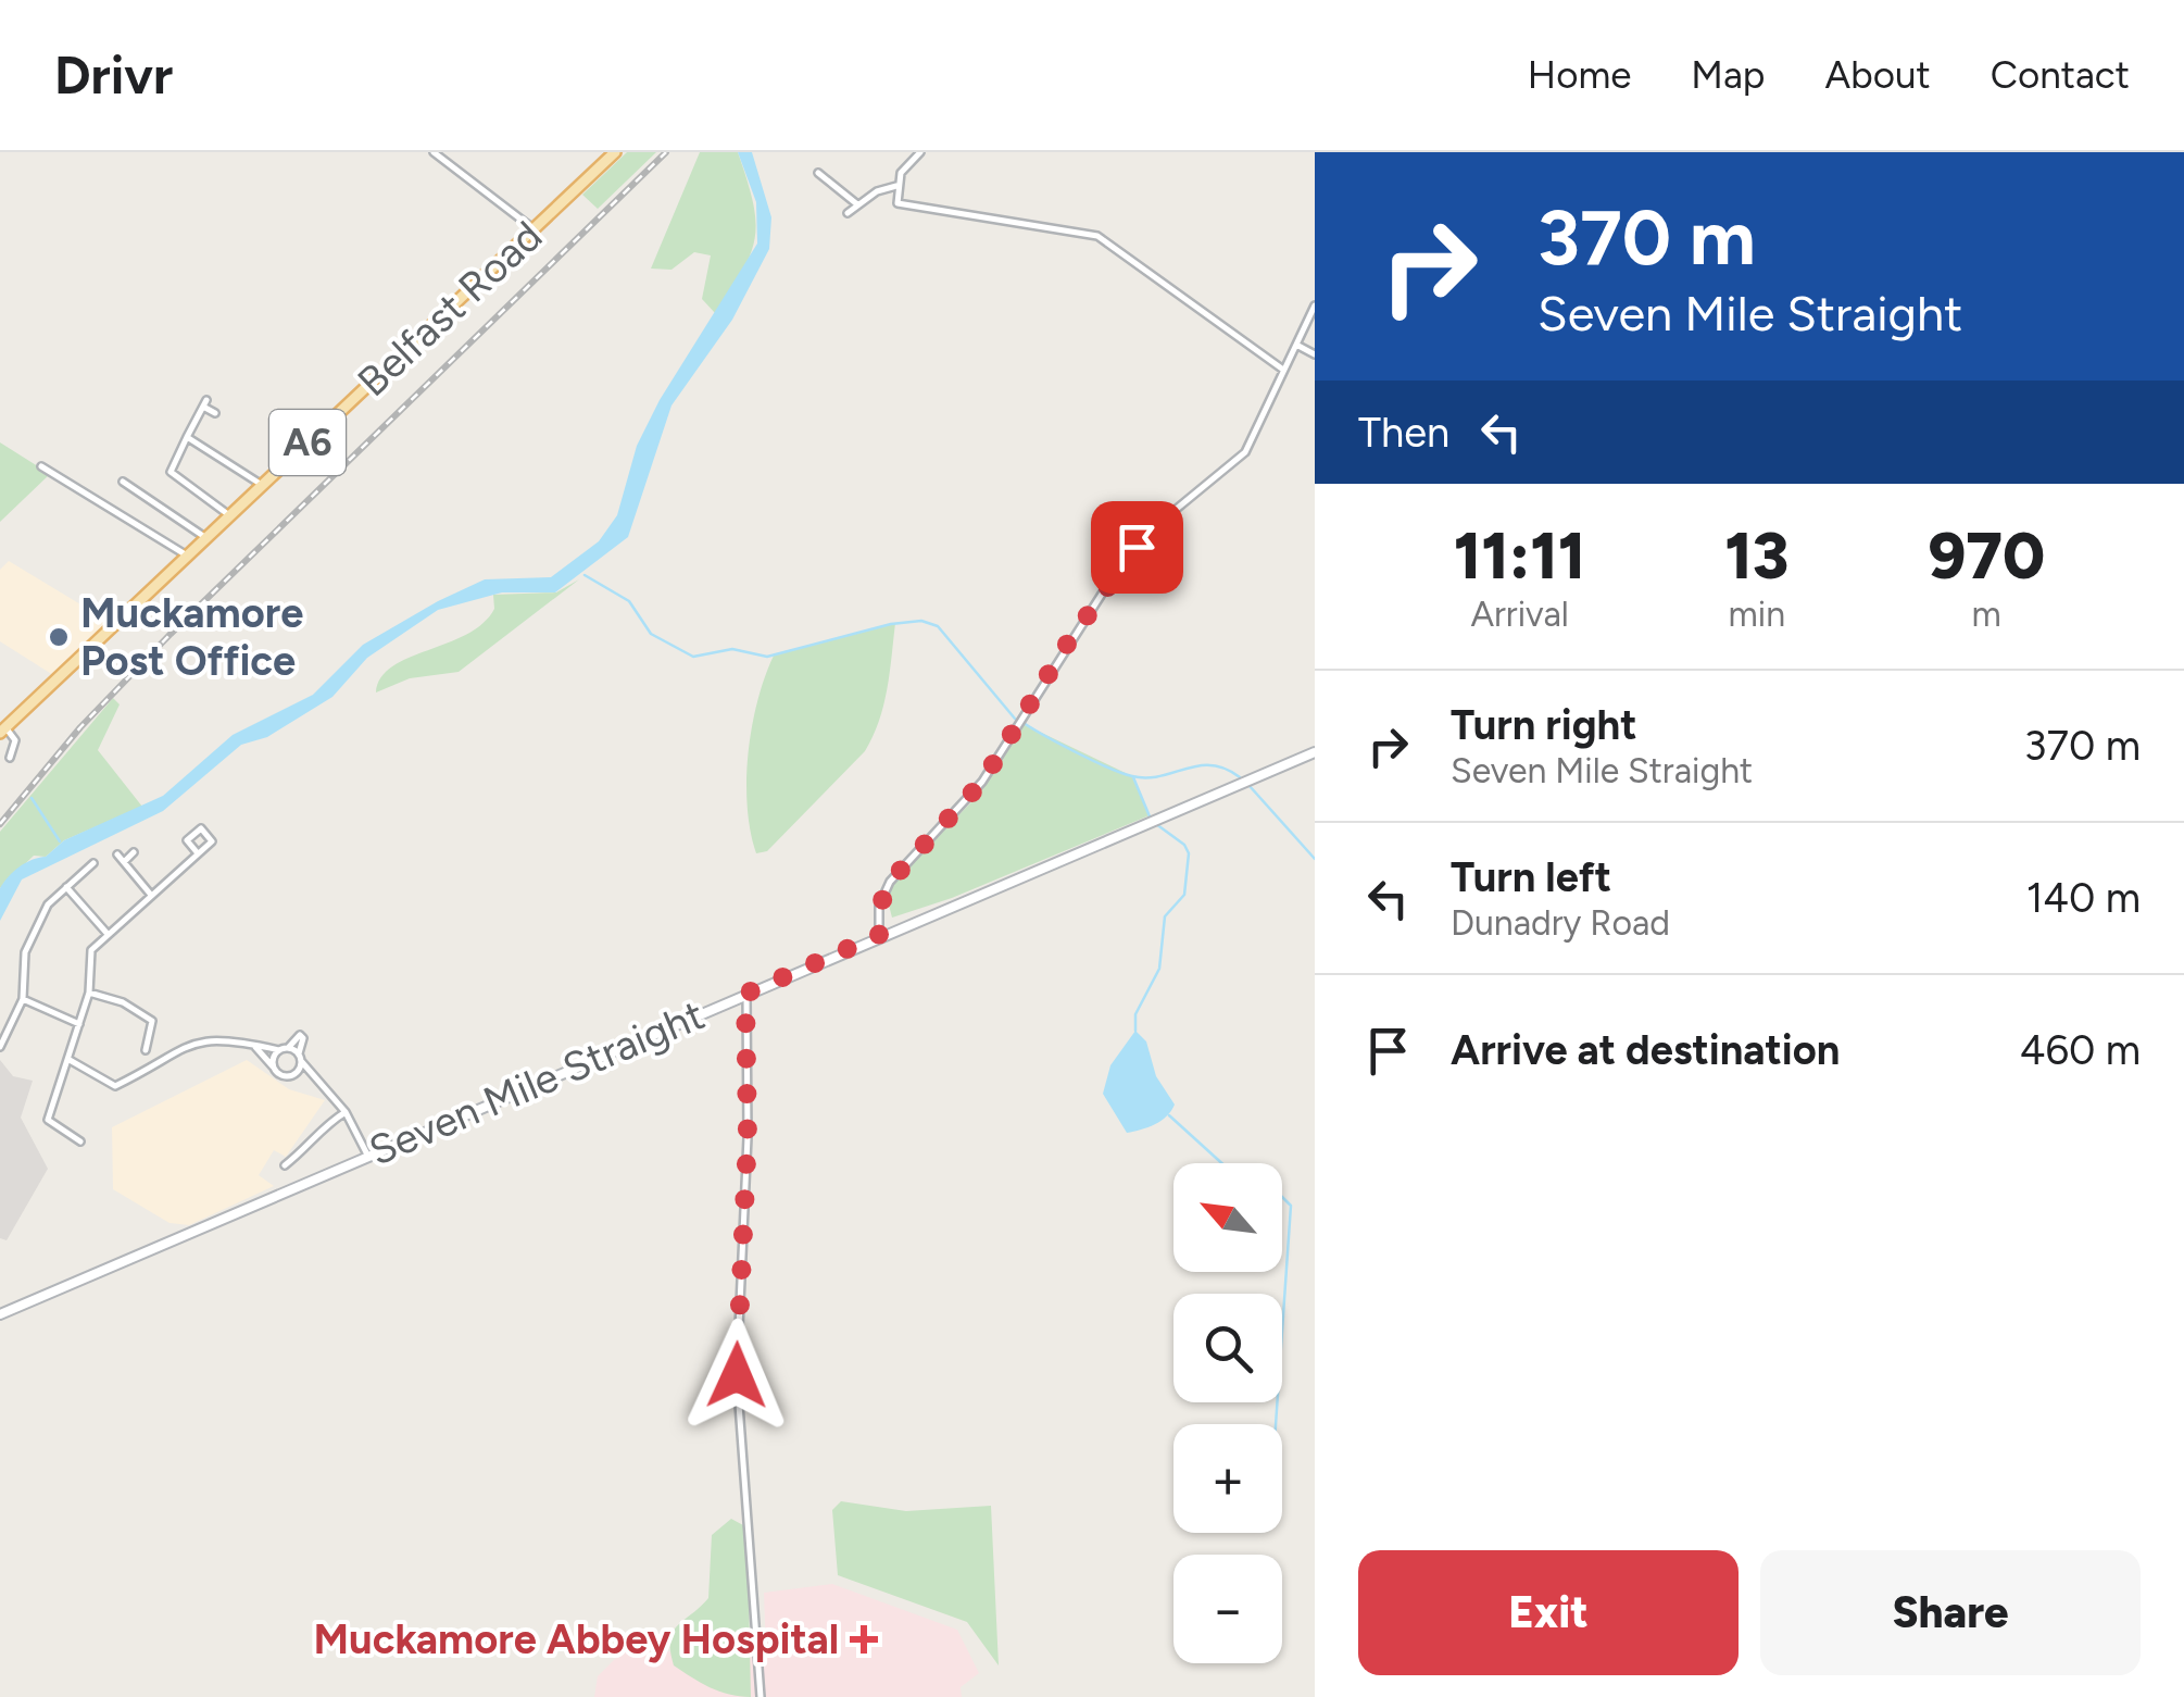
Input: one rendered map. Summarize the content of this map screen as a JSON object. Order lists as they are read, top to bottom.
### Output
{
  "streets": {
    "main road": ["Belfast Road", "A6", "Seven Mile Straight"]
  },
  "places": {
    "other": ["Muckamore Post Office"],
    "health": ["Muckamore Abbey Hospital"]
  },
  "north": "top left",
  "page": {
    "header": "Drivr",
    "nav": [
      "Home",
      "Map",
      "About",
      "Contact"
    ],
    "turn": ["370 m", "Seven Mile Straight"],
    "then": "Then",
    "eta": [
      "11:11",
      "Arrival",
      "13",
      "min",
      "970",
      "m"
    ],
    "list": [
      {
        "name": "Turn right",
        "note": "Seven Mile Straight",
        "value": "370 m"
      },
      {
        "name": "Turn left",
        "note": "Dunadry Road",
        "value": "140 m"
      },
      {
        "name": "Arrive at destination",
        "value": "460 m"
      }
    ],
    "map_buttons": ["+", "−"],
    "buttons": ["Exit", "Share"]
  }
}
